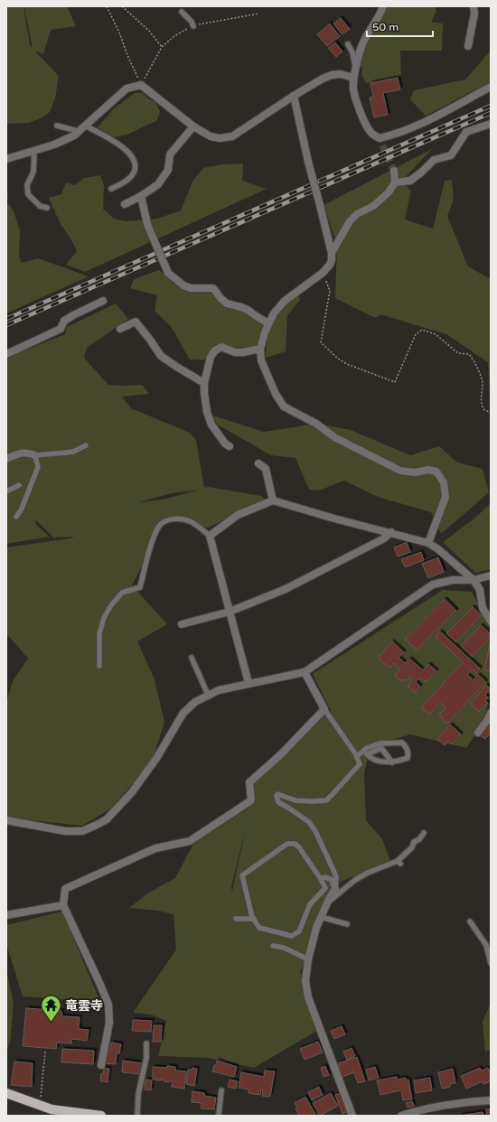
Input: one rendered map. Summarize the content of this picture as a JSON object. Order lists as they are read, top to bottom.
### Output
{
  "places": {
    "temple": ["竜雲寺"]
  },
  "scale_bar": "50 m"
}
